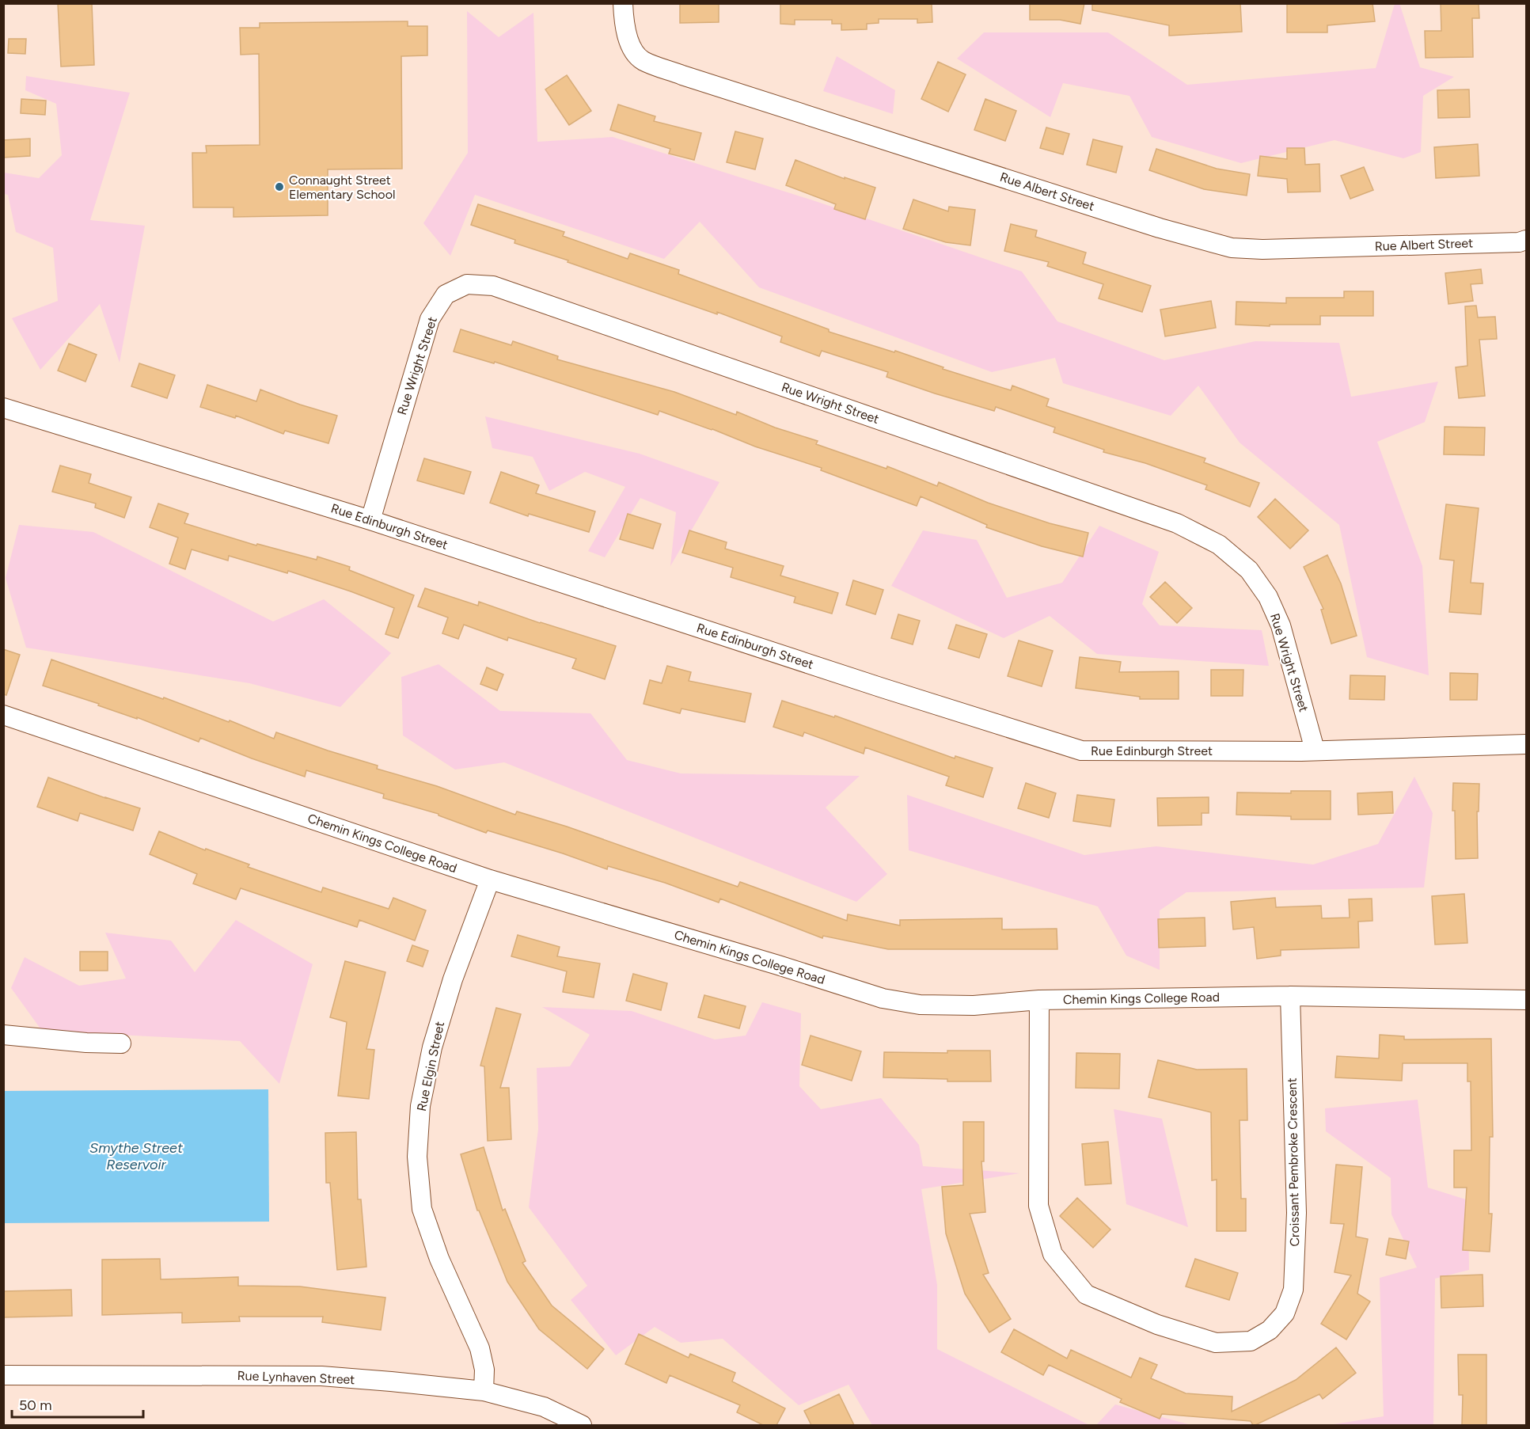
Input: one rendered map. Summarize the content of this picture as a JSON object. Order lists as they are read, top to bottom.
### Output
{
  "streets": {
    "street": [
      "Rue Albert Street",
      "Rue Wright Street",
      "Rue Edinburgh Street",
      "Chemin Kings College Road",
      "Rue Elgin Street",
      "Croissant Pembroke Crescent",
      "Rue Lynhaven Street"
    ]
  },
  "crossings": [
    ["Rue Wright Street", "Rue Edinburgh Street"],
    ["Chemin Kings College Road", "Rue Elgin Street"],
    ["Chemin Kings College Road", "Croissant Pembroke Crescent"],
    ["Rue Elgin Street", "Rue Lynhaven Street"]
  ],
  "water": ["Smythe Street Reservoir"],
  "places": ["Connaught Street Elementary School"],
  "scale_bar": "50 m"
}
